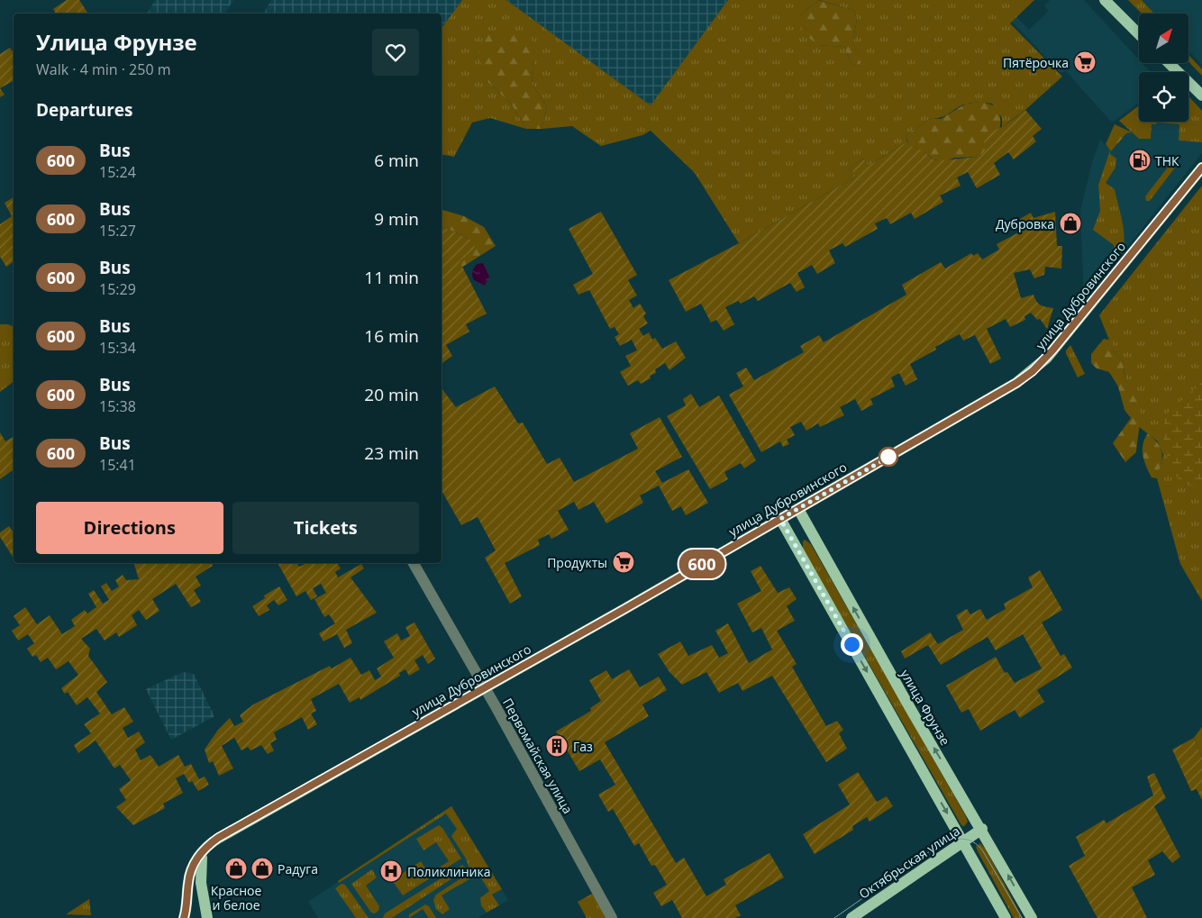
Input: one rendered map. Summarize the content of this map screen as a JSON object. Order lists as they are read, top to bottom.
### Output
{
  "streets": {
    "main road": ["улица Дубровинского", "улица Фрунзе", "Октябрьская улица"],
    "street": ["Первомайская улица"]
  },
  "crossings": [
    ["улица Дубровинского", "улица Фрунзе"],
    ["улица Дубровинского", "Первомайская улица"],
    ["улица Фрунзе", "Октябрьская улица"]
  ],
  "places": {
    "supermarket": ["Пятёрочка", "Продукты"],
    "fuel station": ["ТНК"],
    "shop": ["Дубровка", "Красное и белое", "Радуга"],
    "building": ["Газ"],
    "hospital": ["Поликлиника"]
  },
  "lines": ["bus line 600"],
  "north": "top right",
  "page": {
    "on_map": "600",
    "heading": [
      ["Улица Фрунзе", "Walk · 4 min · 250 m"],
      "Departures"
    ],
    "list": [
      {
        "mark": "600",
        "name": "Bus",
        "note": "15:24",
        "value": "6 min"
      },
      {
        "mark": "600",
        "name": "Bus",
        "note": "15:27",
        "value": "9 min"
      },
      {
        "mark": "600",
        "name": "Bus",
        "note": "15:29",
        "value": "11 min"
      },
      {
        "mark": "600",
        "name": "Bus",
        "note": "15:34",
        "value": "16 min"
      },
      {
        "mark": "600",
        "name": "Bus",
        "note": "15:38",
        "value": "20 min"
      },
      {
        "mark": "600",
        "name": "Bus",
        "note": "15:41",
        "value": "23 min"
      }
    ],
    "buttons": ["Directions", "Tickets"]
  }
}
